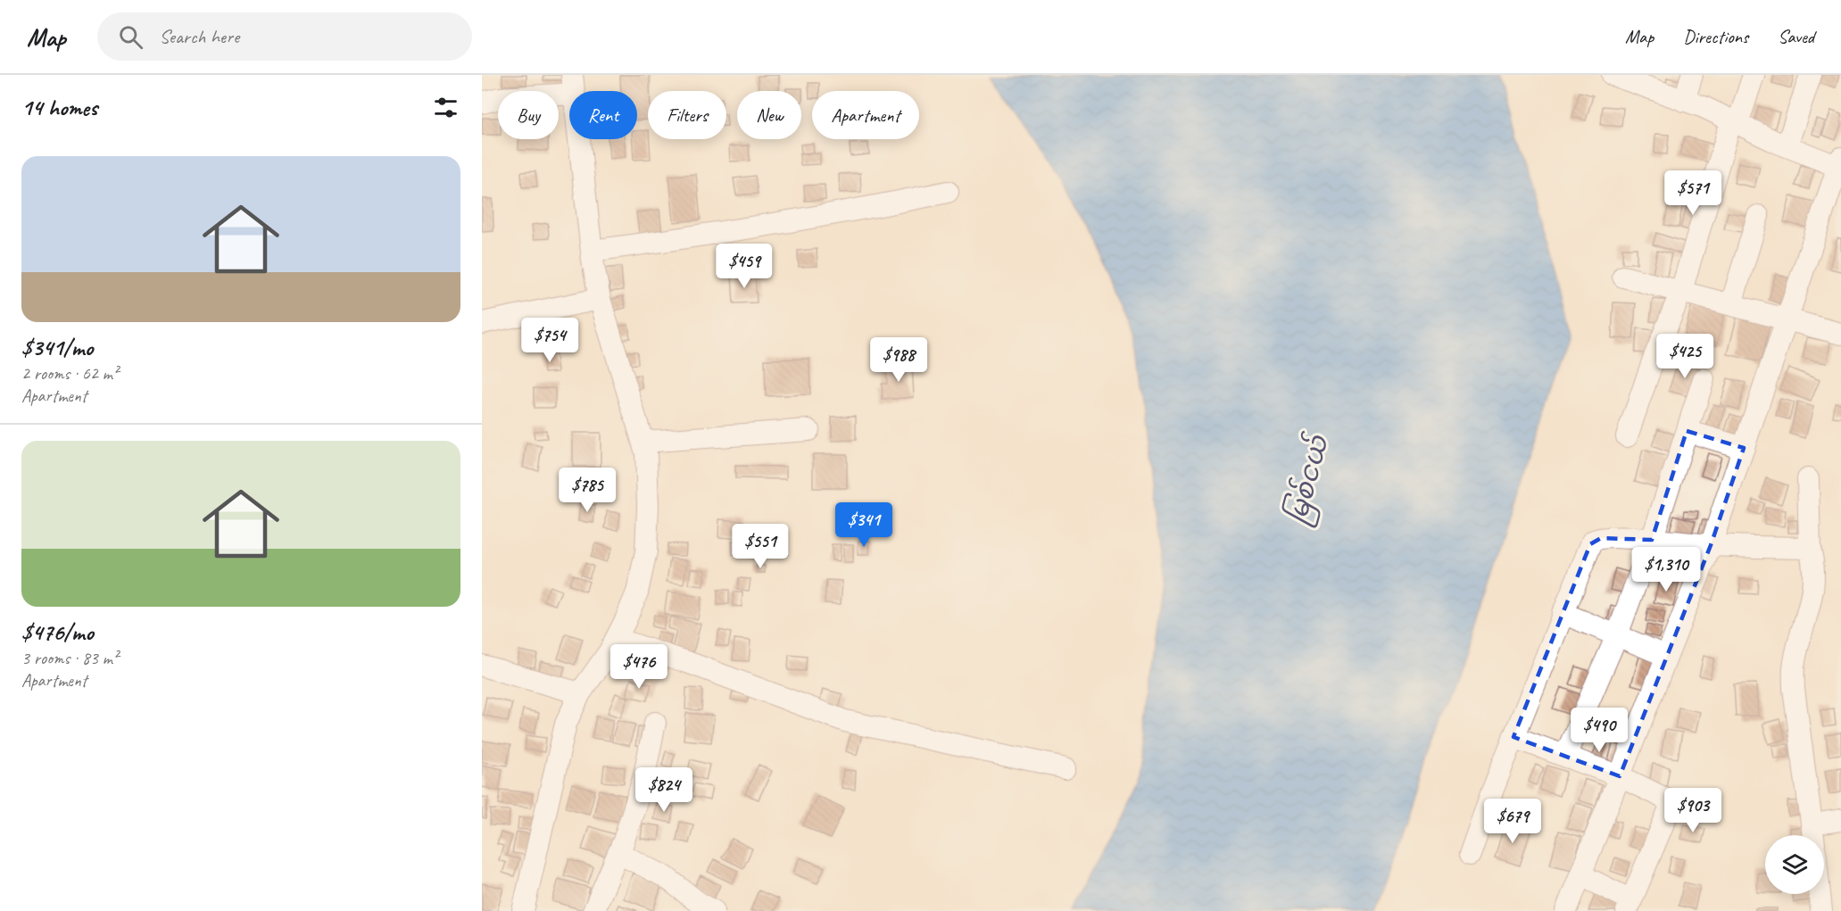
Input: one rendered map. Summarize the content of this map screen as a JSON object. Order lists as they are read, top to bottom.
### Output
{
  "water": ["မြစ်ငယ်"],
  "page": {
    "header": "Map",
    "search": "Search here",
    "nav": ["Map", "Directions", "Saved"],
    "heading": "14 homes",
    "chip": [
      "Buy",
      "Rent",
      "Filters",
      "New",
      "Apartment"
    ],
    "list": [
      {
        "name": "$341/mo",
        "note": "2 rooms · 62 m² · Apartment"
      },
      {
        "name": "$476/mo",
        "note": "3 rooms · 83 m² · Apartment"
      }
    ],
    "price": [
      "$571",
      "$459",
      "$754",
      "$425",
      "$988",
      "$785",
      "$341",
      "$551",
      "$1,310",
      "$476",
      "$490",
      "$824",
      "$903",
      "$679"
    ]
  }
}
